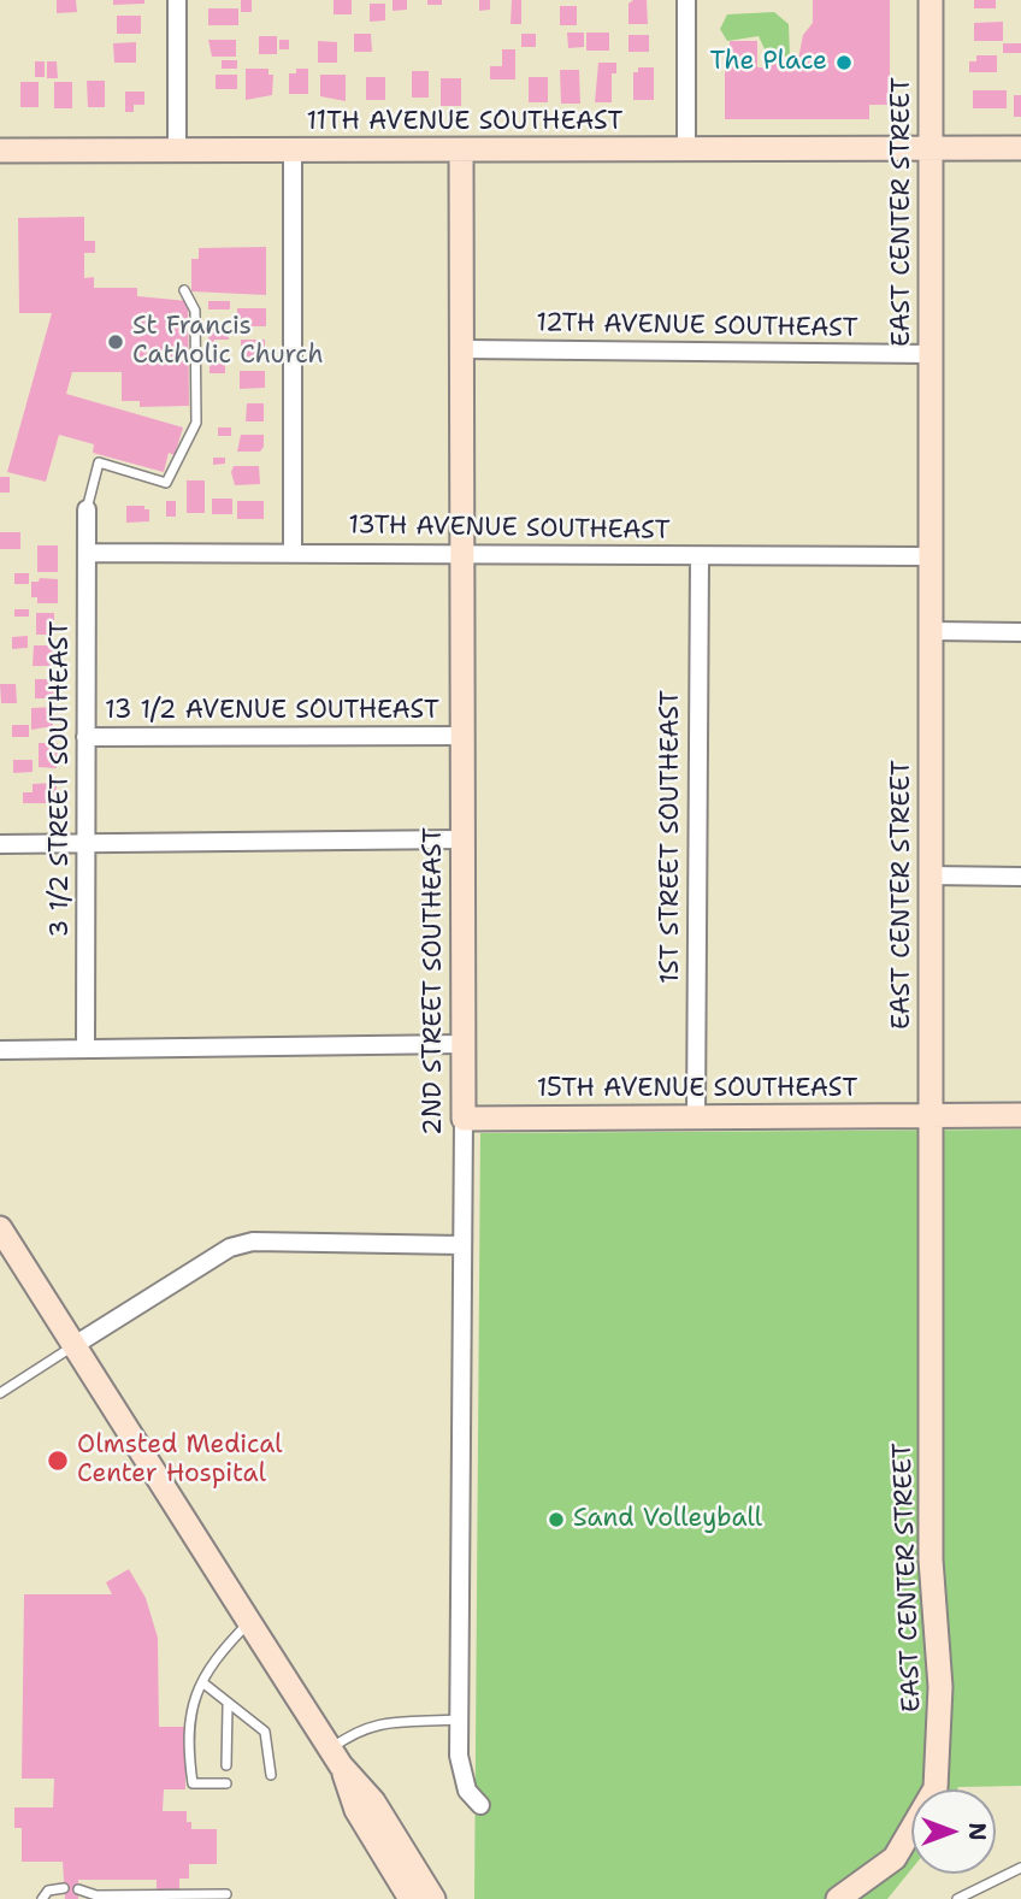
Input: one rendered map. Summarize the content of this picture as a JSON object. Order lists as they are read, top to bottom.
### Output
{
  "streets": {
    "street": [
      "11TH AVENUE SOUTHEAST",
      "EAST CENTER STREET",
      "12TH AVENUE SOUTHEAST",
      "13TH AVENUE SOUTHEAST",
      "13 1/2 AVENUE SOUTHEAST",
      "3 1/2 STREET SOUTHEAST",
      "1ST STREET SOUTHEAST",
      "2ND STREET SOUTHEAST",
      "15TH AVENUE SOUTHEAST"
    ]
  },
  "crossings": [
    ["11TH AVENUE SOUTHEAST", "EAST CENTER STREET"],
    ["11TH AVENUE SOUTHEAST", "2ND STREET SOUTHEAST"],
    ["EAST CENTER STREET", "12TH AVENUE SOUTHEAST"],
    ["EAST CENTER STREET", "13TH AVENUE SOUTHEAST"],
    ["EAST CENTER STREET", "15TH AVENUE SOUTHEAST"],
    ["12TH AVENUE SOUTHEAST", "2ND STREET SOUTHEAST"],
    ["13TH AVENUE SOUTHEAST", "3 1/2 STREET SOUTHEAST"],
    ["13TH AVENUE SOUTHEAST", "1ST STREET SOUTHEAST"],
    ["13TH AVENUE SOUTHEAST", "2ND STREET SOUTHEAST"],
    ["13 1/2 AVENUE SOUTHEAST", "3 1/2 STREET SOUTHEAST"],
    ["13 1/2 AVENUE SOUTHEAST", "2ND STREET SOUTHEAST"],
    ["1ST STREET SOUTHEAST", "15TH AVENUE SOUTHEAST"],
    ["2ND STREET SOUTHEAST", "15TH AVENUE SOUTHEAST"]
  ],
  "places": [
    "The Place",
    "St Francis Catholic Church",
    "Olmsted Medical Center Hospital",
    "Sand Volleyball"
  ],
  "north": "right"
}
